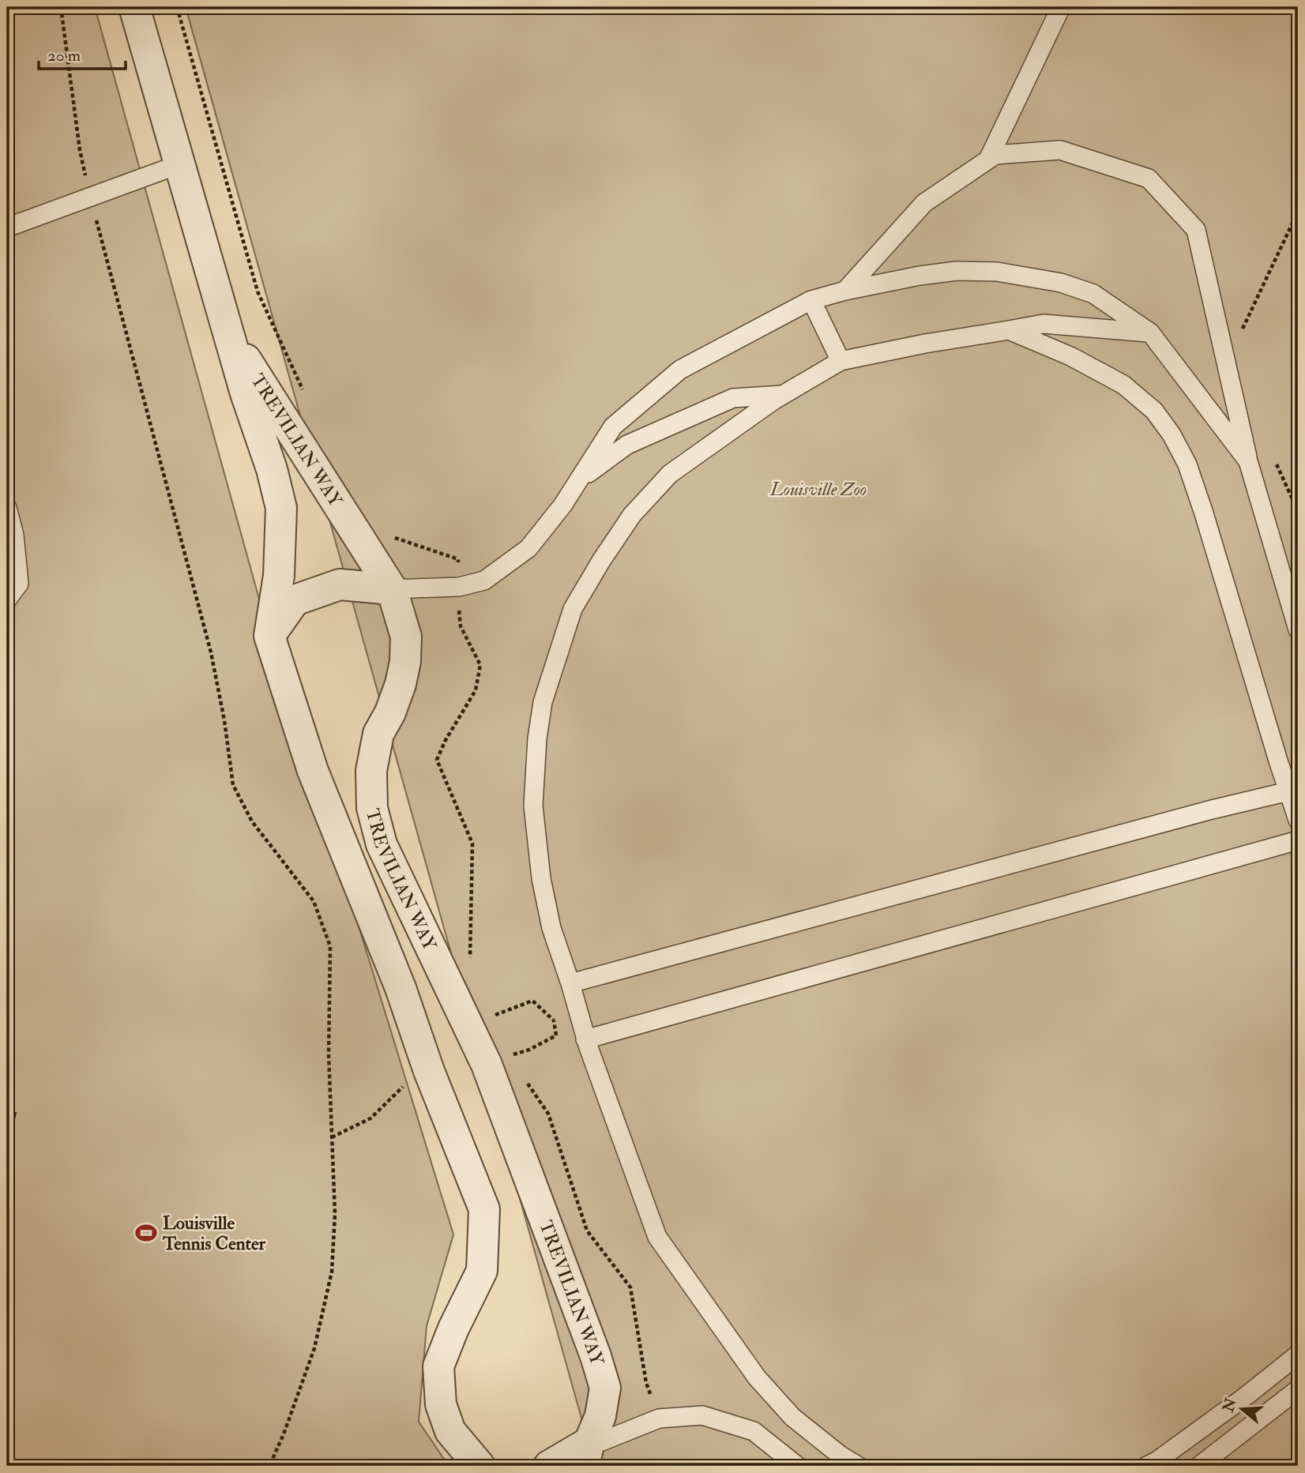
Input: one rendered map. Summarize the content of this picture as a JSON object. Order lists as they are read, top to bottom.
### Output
{
  "streets": {
    "street": ["TREVILIAN WAY"]
  },
  "parks": ["Louisville Zoo"],
  "places": {
    "sports": ["Louisville Tennis Center"]
  },
  "scale_bar": "20 m",
  "north": "left"
}
